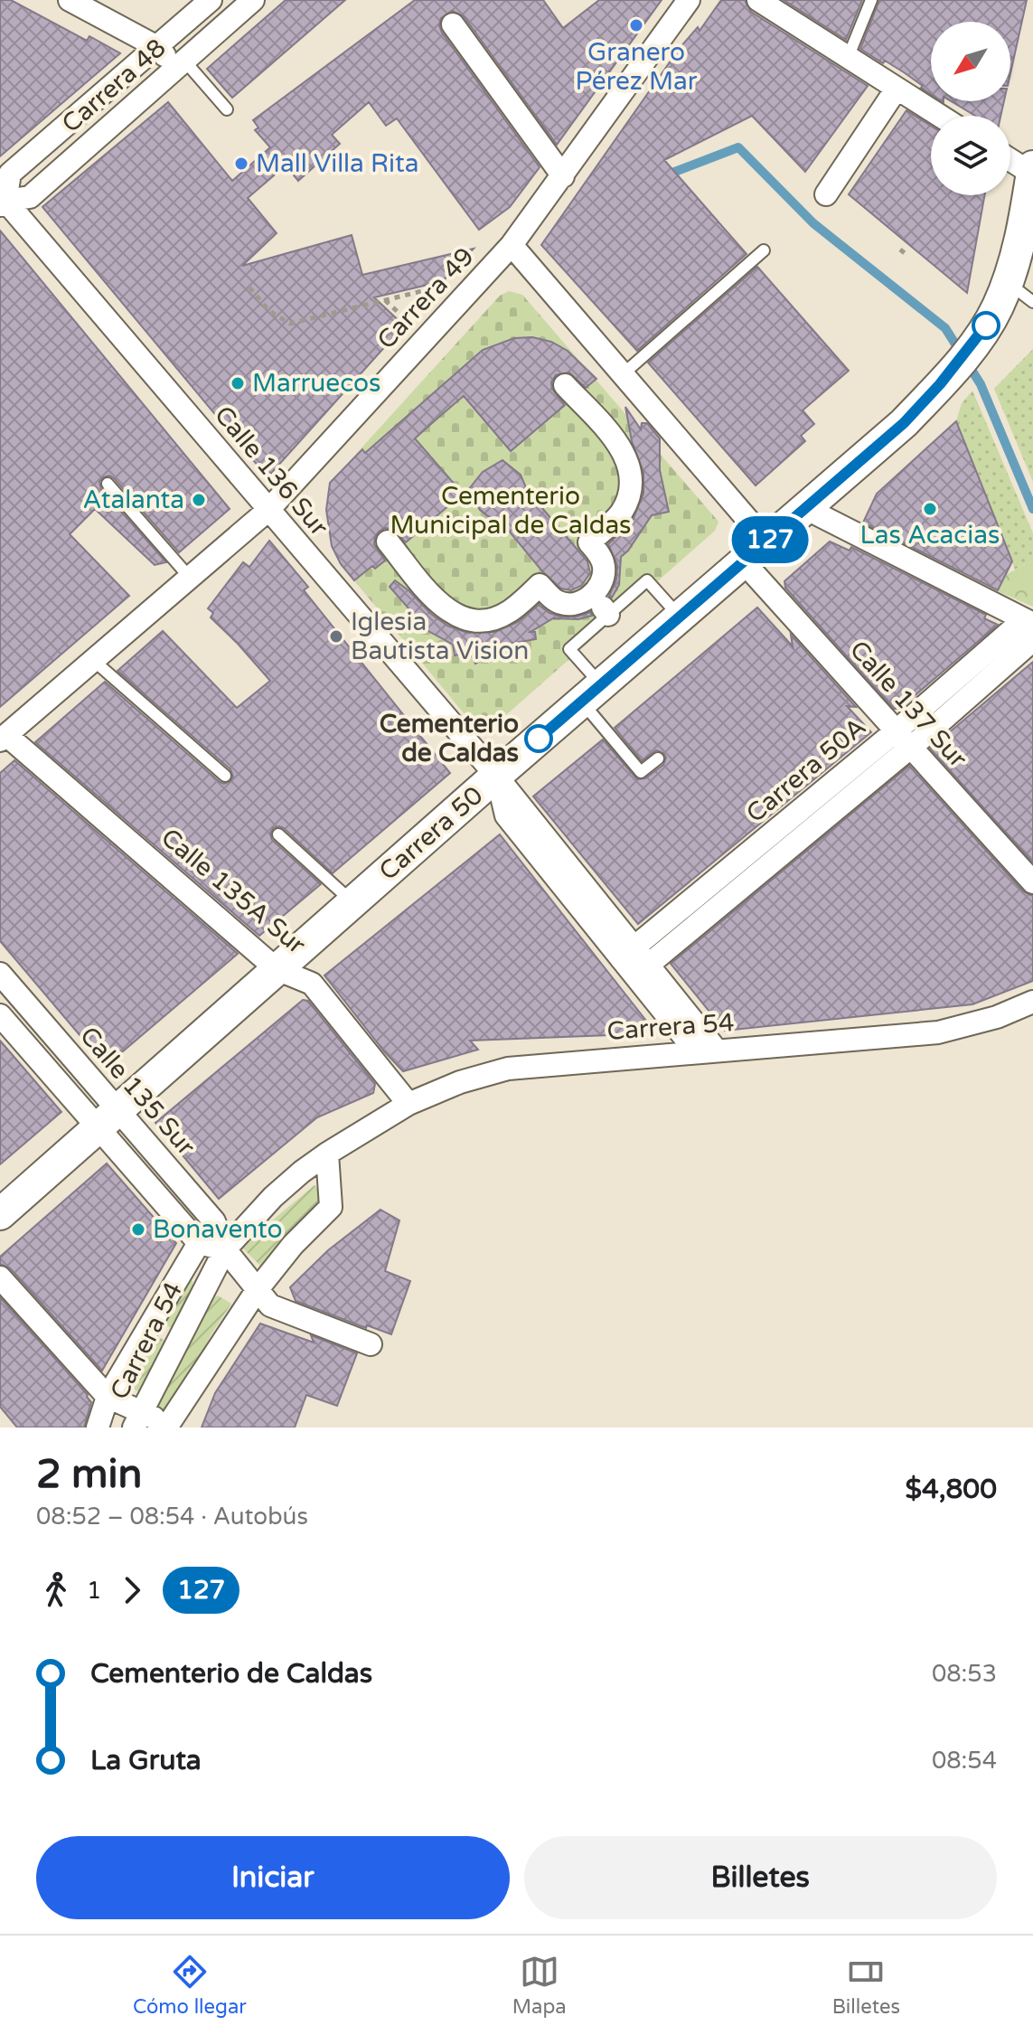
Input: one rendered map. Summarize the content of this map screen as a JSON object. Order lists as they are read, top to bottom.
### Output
{
  "streets": {
    "main road": ["Carrera 50"],
    "street": [
      "Carrera 48",
      "Carrera 49",
      "Calle 136 Sur",
      "Calle 137 Sur",
      "Carrera 50A",
      "Calle 135A Sur",
      "Carrera 54",
      "Calle 135 Sur"
    ]
  },
  "crossings": [
    ["Carrera 48", "Calle 136 Sur"],
    ["Carrera 49", "Calle 136 Sur"],
    ["Carrera 49", "Calle 135A Sur"],
    ["Calle 136 Sur", "Carrera 50A"],
    ["Calle 136 Sur", "Carrera 50"],
    ["Calle 136 Sur", "Carrera 54"],
    ["Calle 137 Sur", "Carrera 50A"],
    ["Calle 137 Sur", "Carrera 50"],
    ["Carrera 50", "Calle 135A Sur"],
    ["Carrera 50", "Calle 135 Sur"],
    ["Calle 135A Sur", "Carrera 54"],
    ["Carrera 54", "Calle 135 Sur"]
  ],
  "parks": ["Cementerio Municipal de Caldas"],
  "places": [
    "Granero Pérez Mar",
    "Mall Villa Rita",
    "Marruecos",
    "Atalanta",
    "Las Acacias",
    "Iglesia Bautista Vision",
    "Cementerio de Caldas",
    "Bonavento"
  ],
  "lines": ["bus line 127"],
  "north": "bottom left",
  "page": {
    "on_map": "127",
    "heading": ["2 min", "08:52 – 08:54 · Autobús", "$4,800"],
    "legs": ["1", "127"],
    "list": [
      {
        "name": "Cementerio de Caldas",
        "value": "08:53"
      },
      {
        "name": "La Gruta",
        "value": "08:54"
      }
    ],
    "buttons": ["Iniciar", "Billetes"],
    "tabs": ["Cómo llegar", "Mapa", "Billetes"]
  }
}
